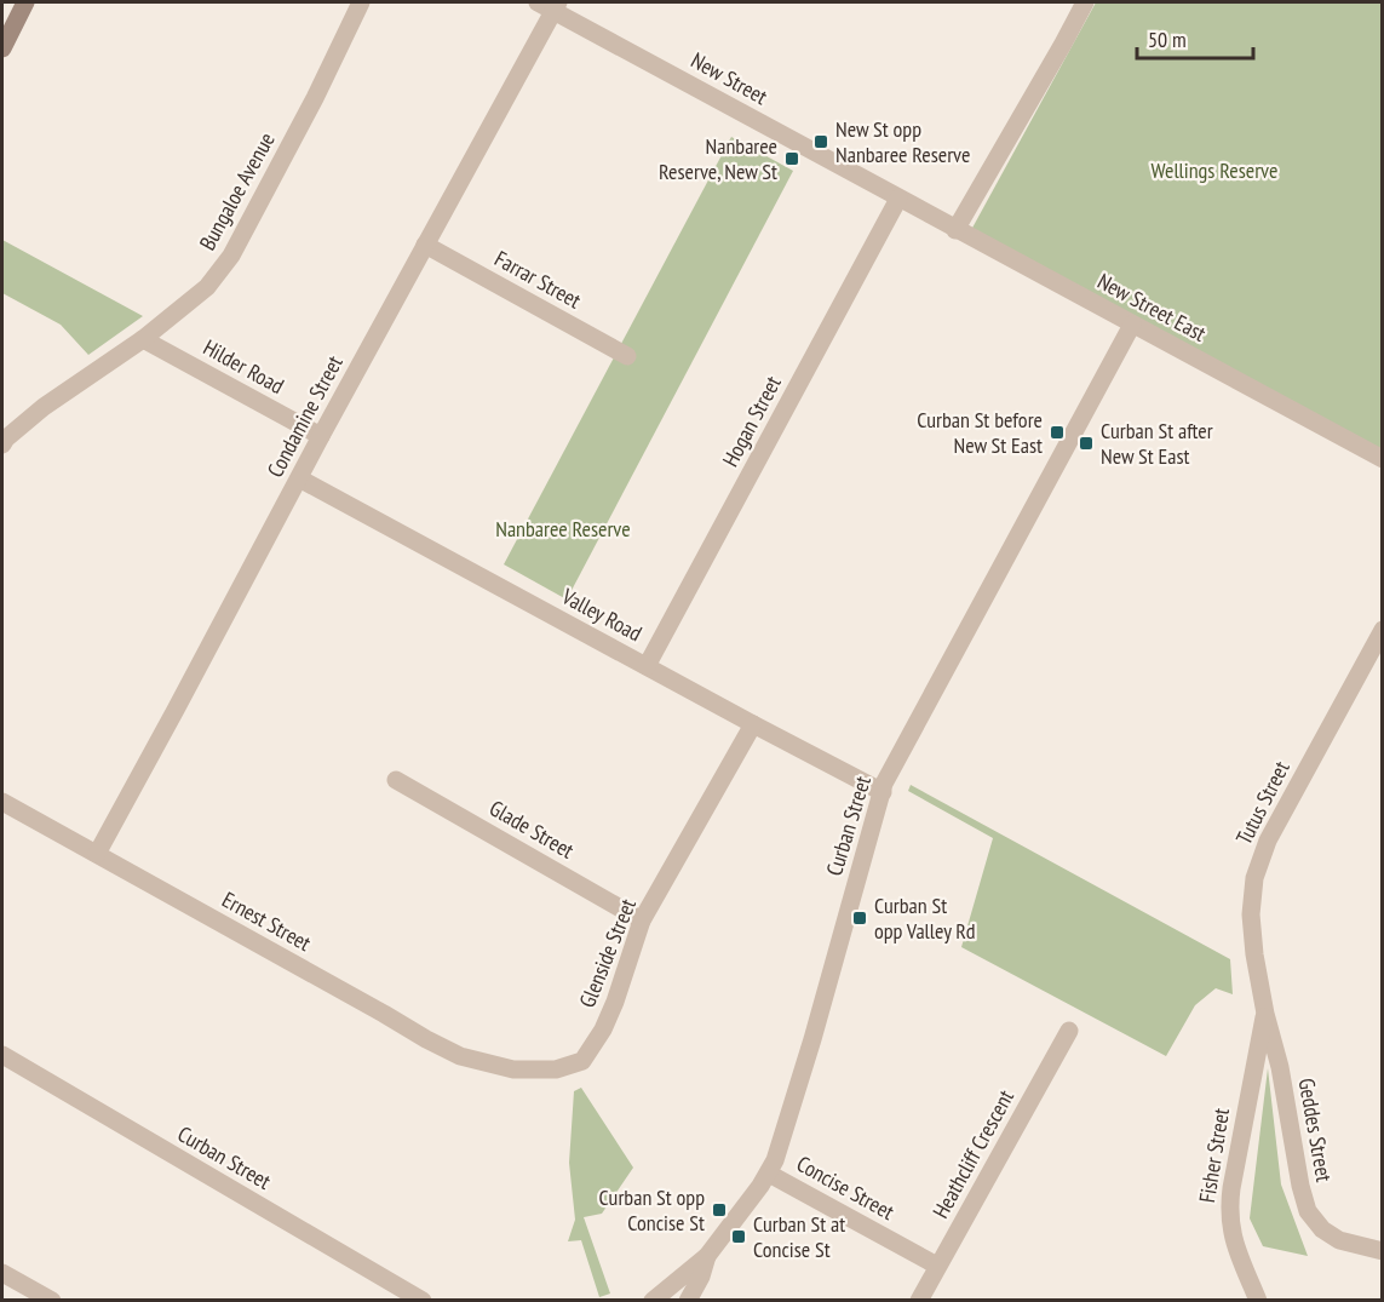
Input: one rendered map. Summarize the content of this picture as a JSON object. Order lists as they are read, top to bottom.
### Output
{
  "streets": {
    "street": [
      "New Street",
      "Bungaloe Avenue",
      "Farrar Street",
      "New Street East",
      "Hilder Road",
      "Condamine Street",
      "Hogan Street",
      "Valley Road",
      "Tutus Street",
      "Curban Street",
      "Glade Street",
      "Ernest Street",
      "Glenside Street",
      "Geddes Street",
      "Heathcliff Crescent",
      "Fisher Street",
      "Concise Street"
    ]
  },
  "crossings": [
    ["New Street", "New Street East"],
    ["New Street", "Condamine Street"],
    ["New Street", "Hogan Street"],
    ["Bungaloe Avenue", "Hilder Road"],
    ["Farrar Street", "Condamine Street"],
    ["New Street East", "Hogan Street"],
    ["New Street East", "Curban Street"],
    ["Hilder Road", "Condamine Street"],
    ["Condamine Street", "Valley Road"],
    ["Condamine Street", "Ernest Street"],
    ["Hogan Street", "Valley Road"],
    ["Valley Road", "Curban Street"],
    ["Valley Road", "Glenside Street"],
    ["Tutus Street", "Geddes Street"],
    ["Tutus Street", "Fisher Street"],
    ["Curban Street", "Concise Street"],
    ["Glade Street", "Glenside Street"],
    ["Ernest Street", "Glenside Street"],
    ["Geddes Street", "Fisher Street"],
    ["Heathcliff Crescent", "Concise Street"]
  ],
  "parks": ["Wellings Reserve", "Nanbaree Reserve"],
  "places": {
    "transit": [
      "New St opp Nanbaree Reserve",
      "Nanbaree Reserve, New St",
      "Curban St before New St East",
      "Curban St after New St East",
      "Curban St opp Valley Rd",
      "Curban St opp Concise St",
      "Curban St at Concise St"
    ]
  },
  "scale_bar": "50 m"
}
